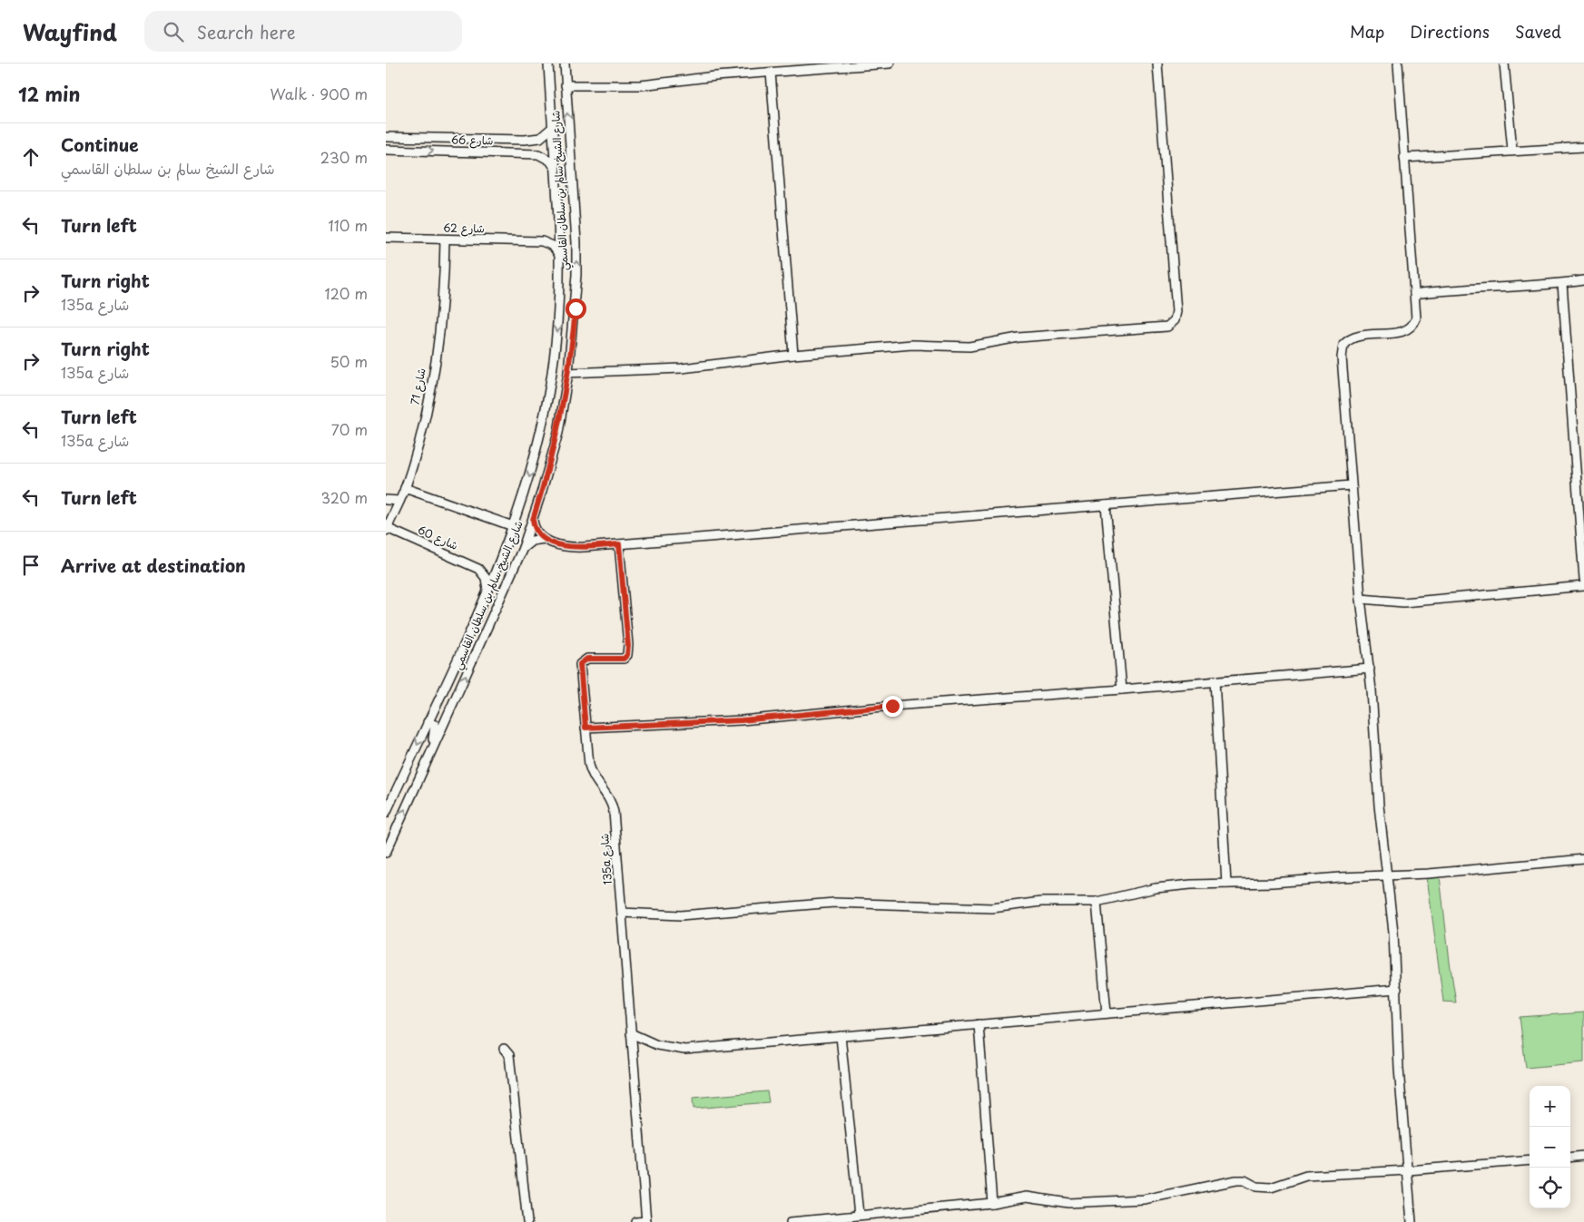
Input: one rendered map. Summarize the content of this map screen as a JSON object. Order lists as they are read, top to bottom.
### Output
{
  "streets": {
    "street": [
      "شارع 66",
      "شارع الشيخ سالم بن سلطان القاسمي",
      "شارع 62",
      "شارع 71",
      "شارع 60",
      "135a شارع"
    ]
  },
  "crossings": [
    ["شارع 66", "شارع الشيخ سالم بن سلطان القاسمي"],
    ["شارع 62", "شارع 71"],
    ["شارع 71", "شارع 60"]
  ],
  "page": {
    "header": "Wayfind",
    "search": "Search here",
    "nav": ["Map", "Directions", "Saved"],
    "heading": ["12 min", "Walk · 900 m"],
    "list": [
      ["Continue", "شارع الشيخ سالم بن سلطان القاسمي", "230 m"],
      ["Turn left", "110 m"],
      ["Turn right", "135a شارع", "120 m"],
      ["Turn right", "135a شارع", "50 m"],
      ["Turn left", "135a شارع", "70 m"],
      ["Turn left", "320 m"],
      "Arrive at destination"
    ],
    "map_buttons": ["+", "−"]
  }
}
